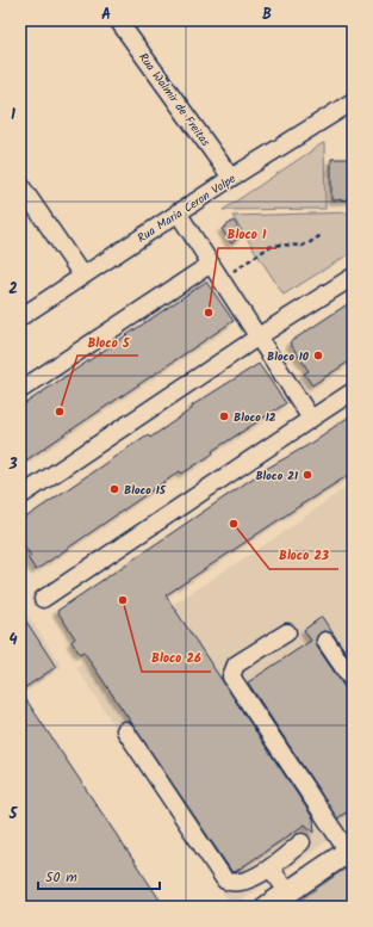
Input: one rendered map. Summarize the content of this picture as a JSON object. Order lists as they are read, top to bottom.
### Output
{
  "streets": {
    "street": ["Rua Walmir de Freitas", "Rua Maria Ceron Volpe"]
  },
  "crossings": [
    ["Rua Walmir de Freitas", "Rua Maria Ceron Volpe"]
  ],
  "places": [
    "Bloco 1",
    "Bloco 10",
    "Bloco 5",
    "Bloco 12",
    "Bloco 21",
    "Bloco 15",
    "Bloco 23",
    "Bloco 26"
  ],
  "scale_bar": "50 m",
  "grid": {
    "columns": ["A", "B"],
    "rows": [
      "1",
      "2",
      "3",
      "4",
      "5"
    ]
  }
}
